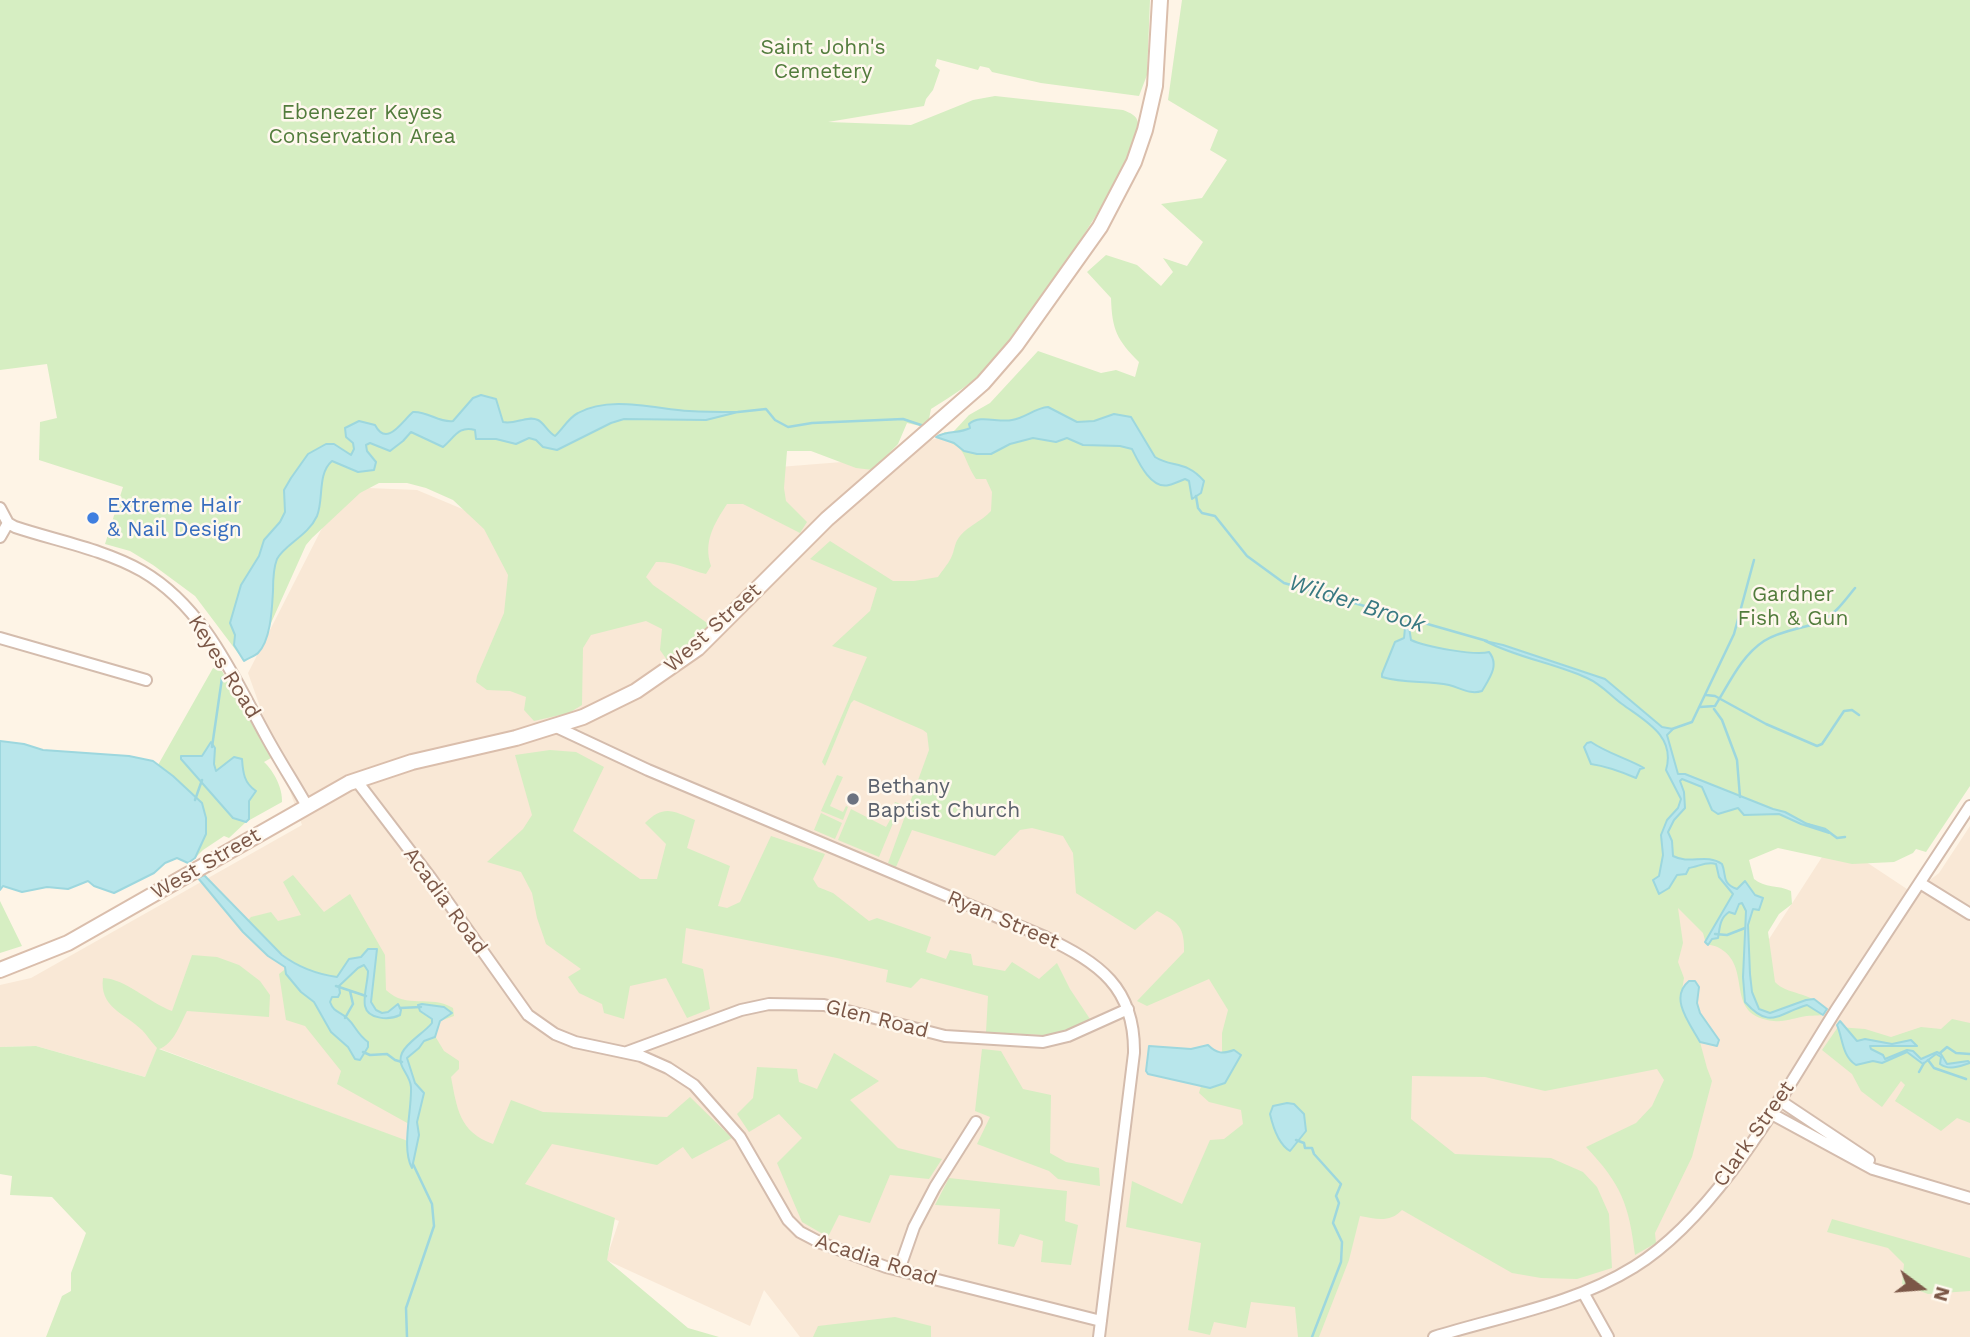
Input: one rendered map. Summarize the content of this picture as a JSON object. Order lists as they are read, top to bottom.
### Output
{
  "streets": {
    "main road": ["West Street"],
    "street": [
      "Keyes Road",
      "Acadia Road",
      "Ryan Street",
      "Glen Road",
      "Clark Street"
    ]
  },
  "crossings": [
    ["West Street", "Keyes Road"],
    ["West Street", "Acadia Road"],
    ["West Street", "Ryan Street"],
    ["Acadia Road", "Ryan Street"],
    ["Acadia Road", "Glen Road"],
    ["Ryan Street", "Glen Road"]
  ],
  "water": ["Wilder Brook"],
  "parks": ["Saint John's Cemetery", "Ebenezer Keyes Conservation Area", "Gardner Fish & Gun"],
  "places": ["Extreme Hair & Nail Design", "Bethany Baptist Church"],
  "north": "right"
}
